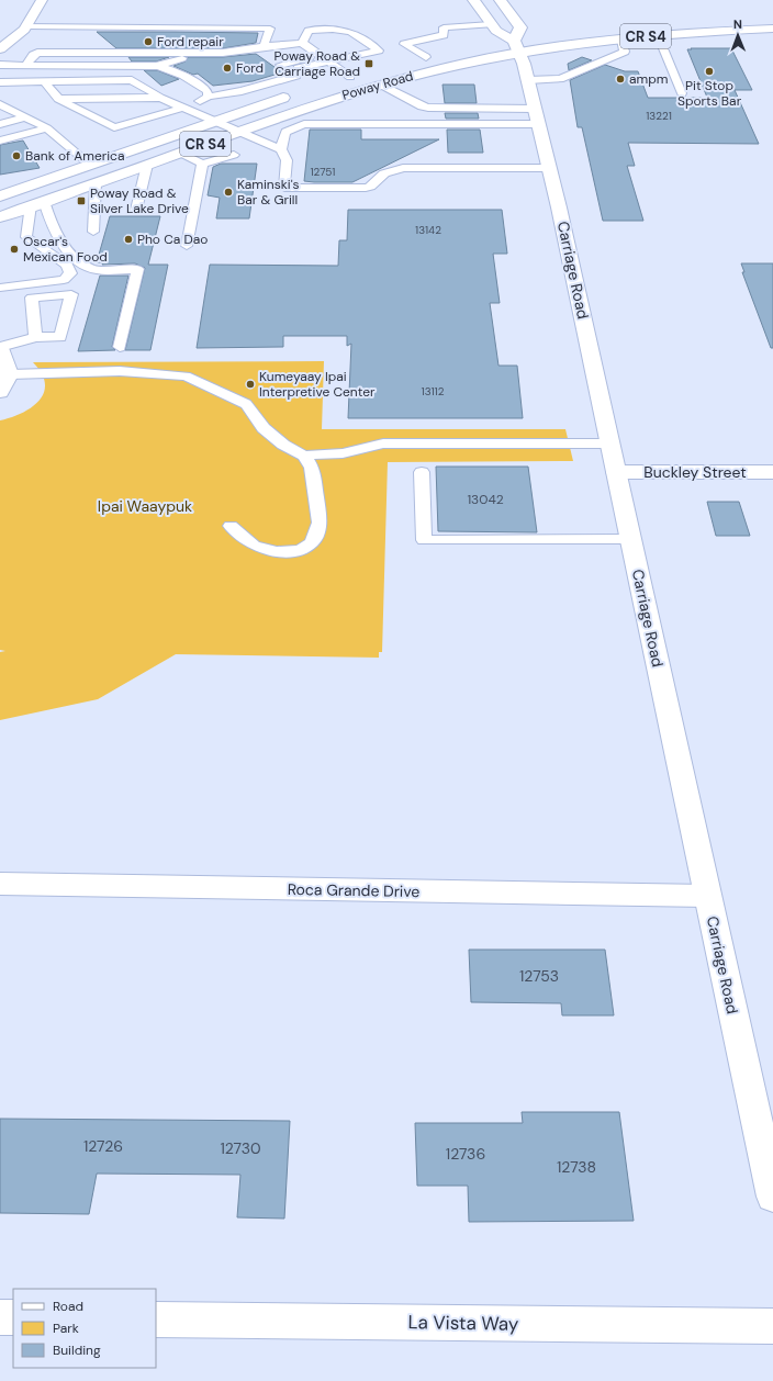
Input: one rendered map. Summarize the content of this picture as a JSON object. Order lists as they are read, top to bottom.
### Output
{
  "streets": {
    "street": [
      "CR S4",
      "Poway Road",
      "Carriage Road",
      "Buckley Street",
      "Roca Grande Drive",
      "La Vista Way"
    ]
  },
  "crossings": [
    ["Poway Road", "Carriage Road"],
    ["Carriage Road", "Buckley Street"],
    ["Carriage Road", "Roca Grande Drive"]
  ],
  "parks": ["Ipai Waaypuk"],
  "places": {
    "other": [
      "Ford repair",
      "Ford",
      "Pit Stop Sports Bar",
      "ampm",
      "Bank of America",
      "Kaminski's Bar & Grill",
      "Pho Ca Dao",
      "Oscar's Mexican Food",
      "Kumeyaay Ipai Interpretive Center"
    ],
    "transit": ["Poway Road & Carriage Road", "Poway Road & Silver Lake Drive"]
  },
  "house_numbers": [
    "13221",
    "12751",
    "13142",
    "13112",
    "13042",
    "12753",
    "12726",
    "12730",
    "12736",
    "12738"
  ],
  "legend": ["Road", "Park", "Building"],
  "north": "top"
}
